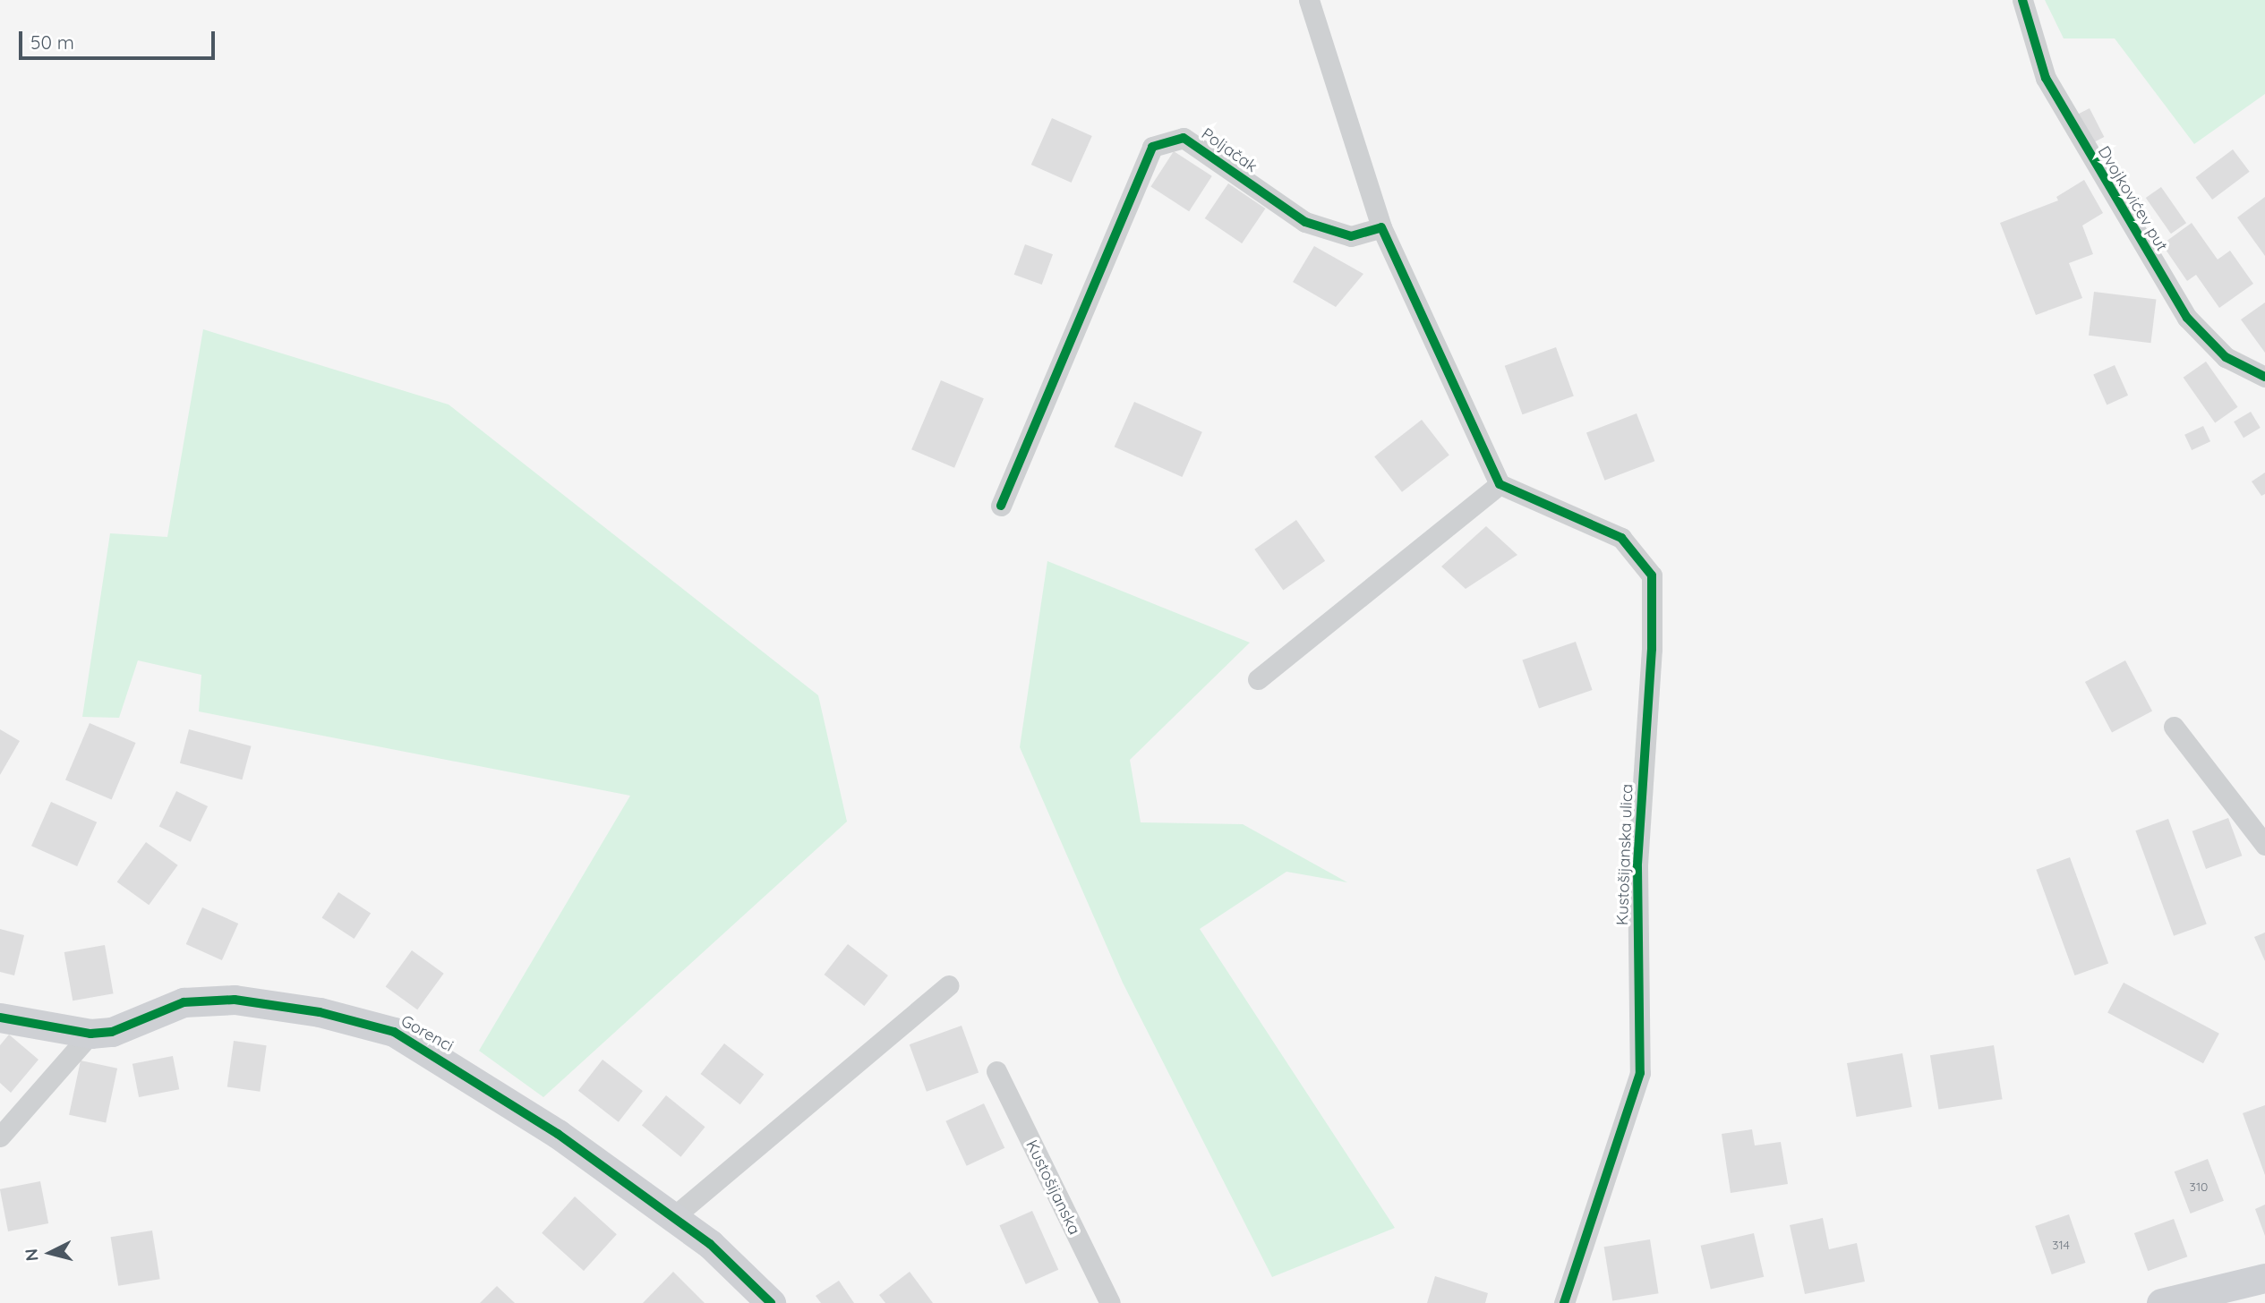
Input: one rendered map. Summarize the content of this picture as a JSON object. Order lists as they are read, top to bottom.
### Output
{
  "streets": {
    "street": [
      "Poljačak",
      "Dvojkovićev put",
      "Kustošijanska ulica",
      "Gorenci",
      "Kustošijanska"
    ]
  },
  "house_numbers": ["310", "314"],
  "scale_bar": "50 m",
  "north": "left"
}
